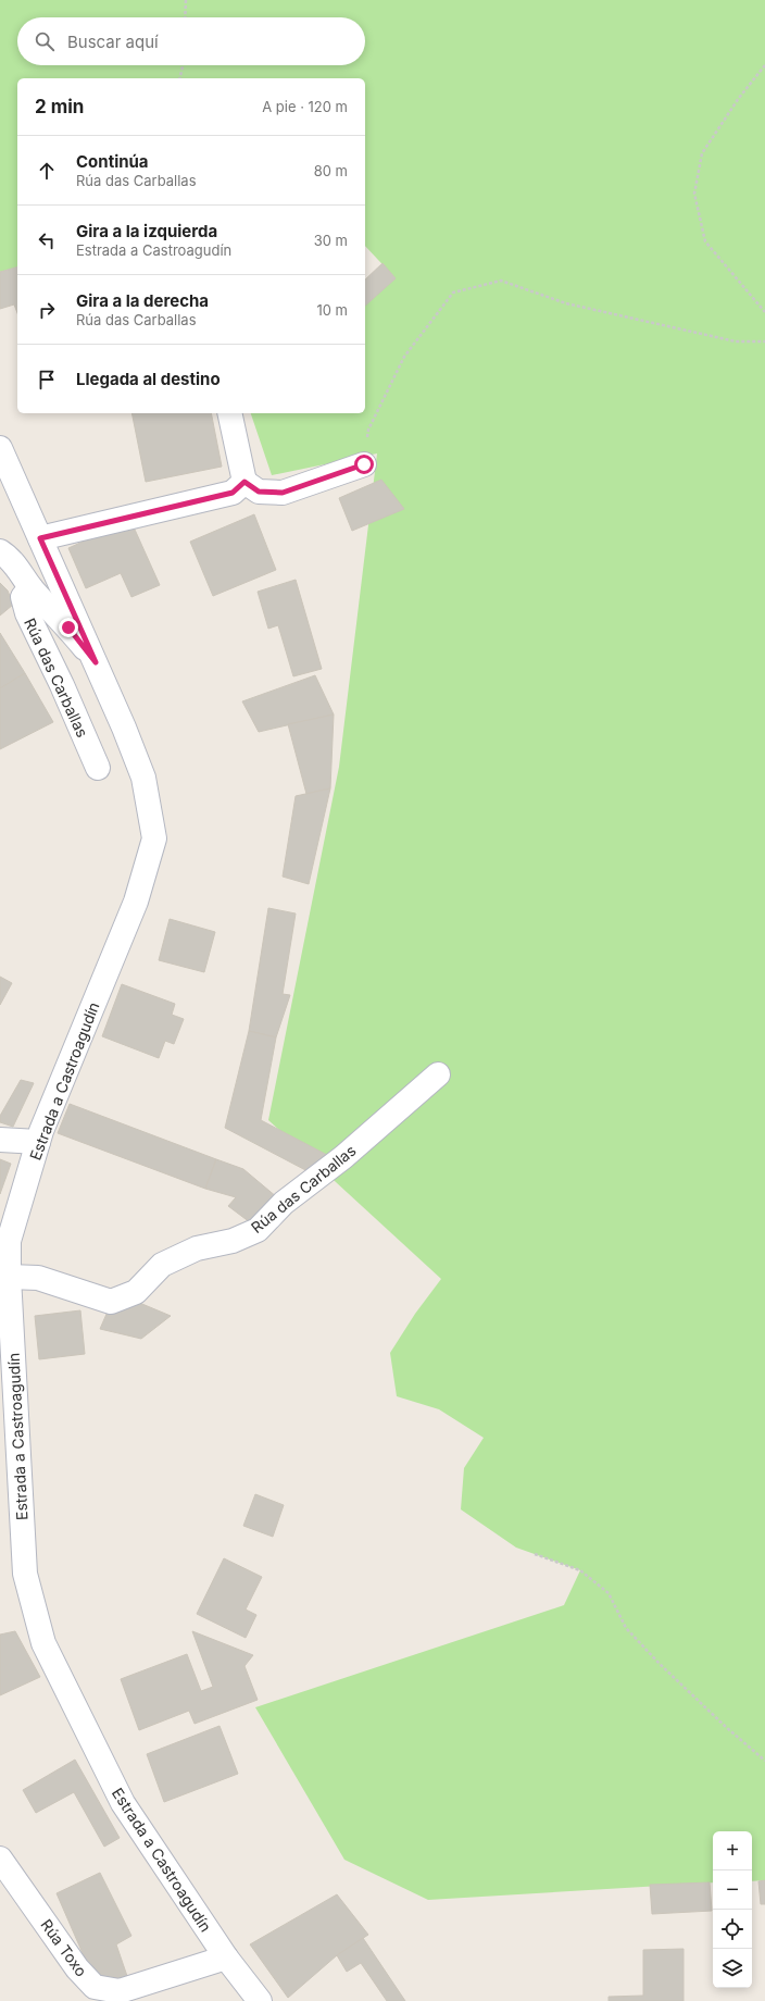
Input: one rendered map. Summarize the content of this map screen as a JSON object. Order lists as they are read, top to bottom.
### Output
{
  "streets": {
    "street": ["Rúa das Carballas", "Estrada a Castroagudín", "Rúa Toxo"]
  },
  "crossings": [
    ["Rúa das Carballas", "Estrada a Castroagudín"],
    ["Estrada a Castroagudín", "Rúa Toxo"]
  ],
  "page": {
    "search": "Buscar aquí",
    "heading": ["2 min", "A pie · 120 m"],
    "list": [
      ["Continúa", "Rúa das Carballas", "80 m"],
      ["Gira a la izquierda", "Estrada a Castroagudín", "30 m"],
      ["Gira a la derecha", "Rúa das Carballas", "10 m"],
      "Llegada al destino"
    ],
    "map_buttons": ["+", "−"]
  }
}
